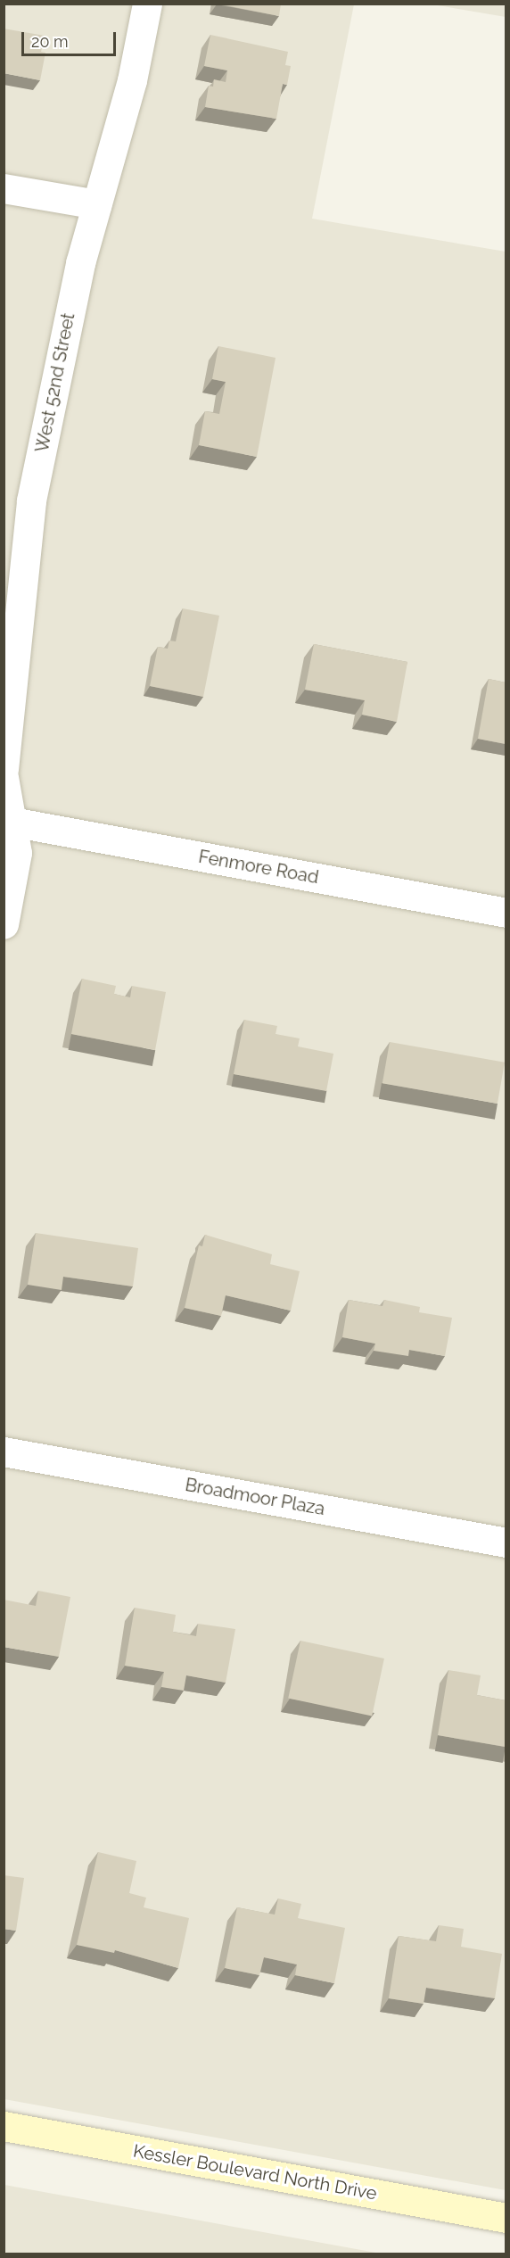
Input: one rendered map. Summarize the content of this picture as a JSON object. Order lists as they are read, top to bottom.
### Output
{
  "streets": {
    "main road": ["Kessler Boulevard North Drive"],
    "street": ["West 52nd Street", "Fenmore Road", "Broadmoor Plaza"]
  },
  "scale_bar": "20 m"
}
